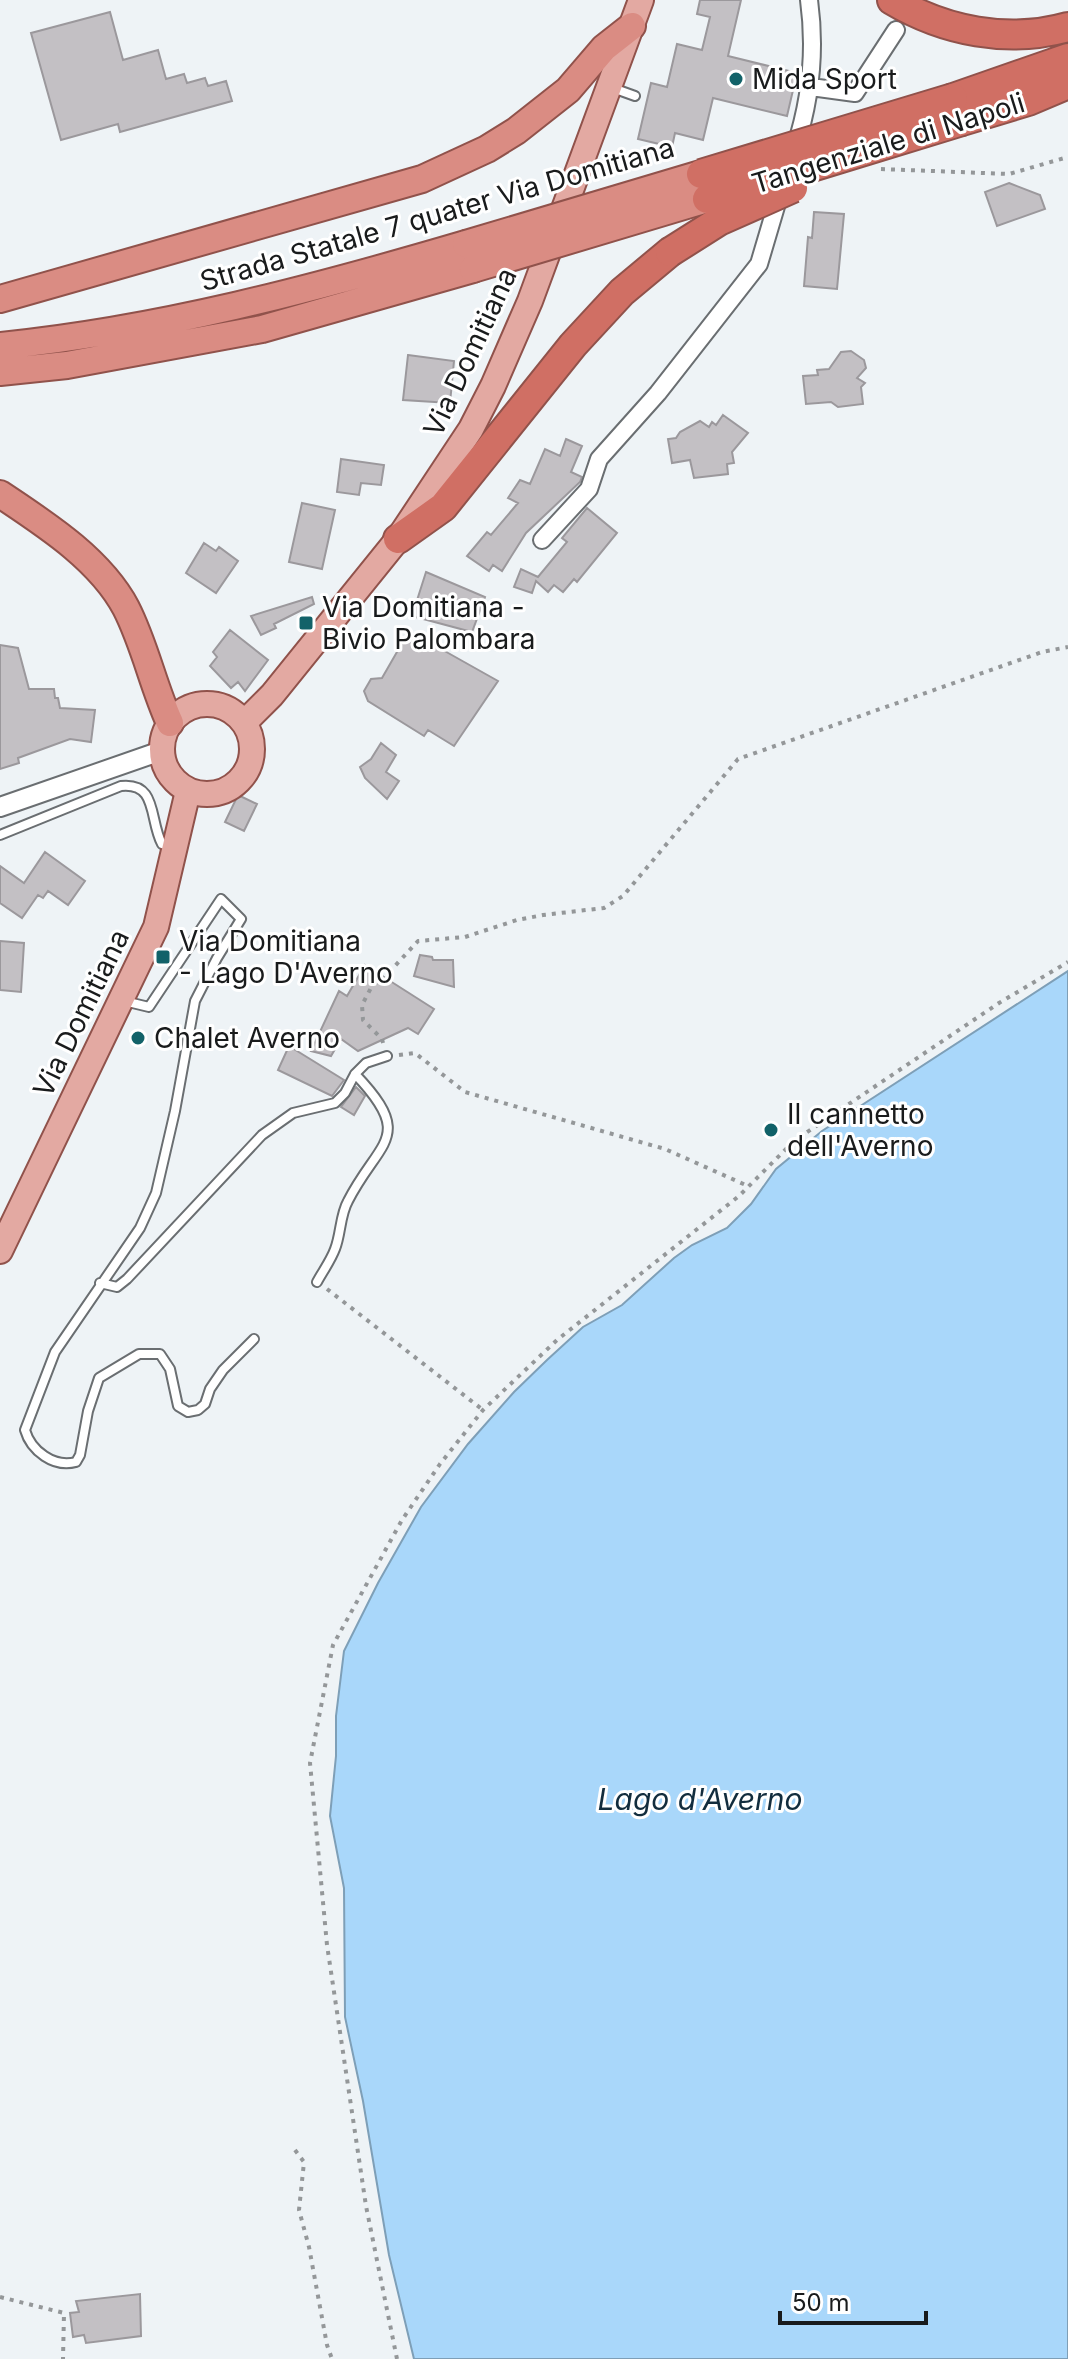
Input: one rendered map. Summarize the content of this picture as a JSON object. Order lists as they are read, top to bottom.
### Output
{
  "streets": {
    "highway": ["Tangenziale di Napoli", "Strada Statale 7 quater Via Domitiana"],
    "main road": ["Via Domitiana"]
  },
  "crossings": [
    ["Tangenziale di Napoli", "Strada Statale 7 quater Via Domitiana"]
  ],
  "water": ["Lago d'Averno"],
  "places": {
    "other": ["Mida Sport", "Chalet Averno", "Il cannetto dell'Averno"],
    "transit": ["Via Domitiana - Bivio Palombara", "Via Domitiana - Lago D'Averno"]
  },
  "scale_bar": "50 m"
}
